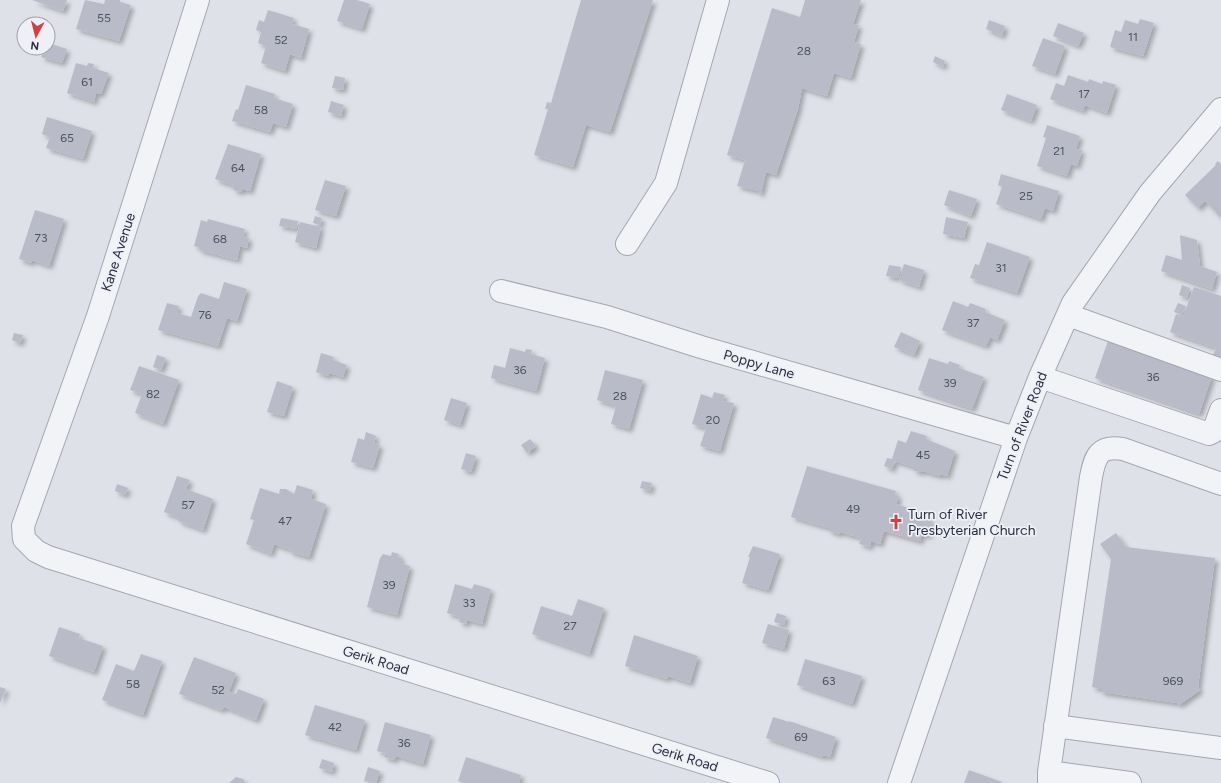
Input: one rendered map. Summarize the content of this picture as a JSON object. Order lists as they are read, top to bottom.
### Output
{
  "streets": {
    "street": [
      "Kane Avenue",
      "Poppy Lane",
      "Turn of River Road",
      "Gerik Road"
    ]
  },
  "crossings": [
    ["Kane Avenue", "Gerik Road"],
    ["Poppy Lane", "Turn of River Road"]
  ],
  "places": {
    "church": ["Turn of River Presbyterian Church"]
  },
  "house_numbers": [
    "55",
    "11",
    "52",
    "28",
    "61",
    "17",
    "58",
    "65",
    "21",
    "64",
    "25",
    "73",
    "68",
    "31",
    "76",
    "37",
    "36",
    "36",
    "39",
    "82",
    "28",
    "20",
    "45",
    "57",
    "49",
    "47",
    "39",
    "33",
    "27",
    "63",
    "969",
    "58",
    "52",
    "42",
    "69",
    "36"
  ],
  "north": "bottom"
}
